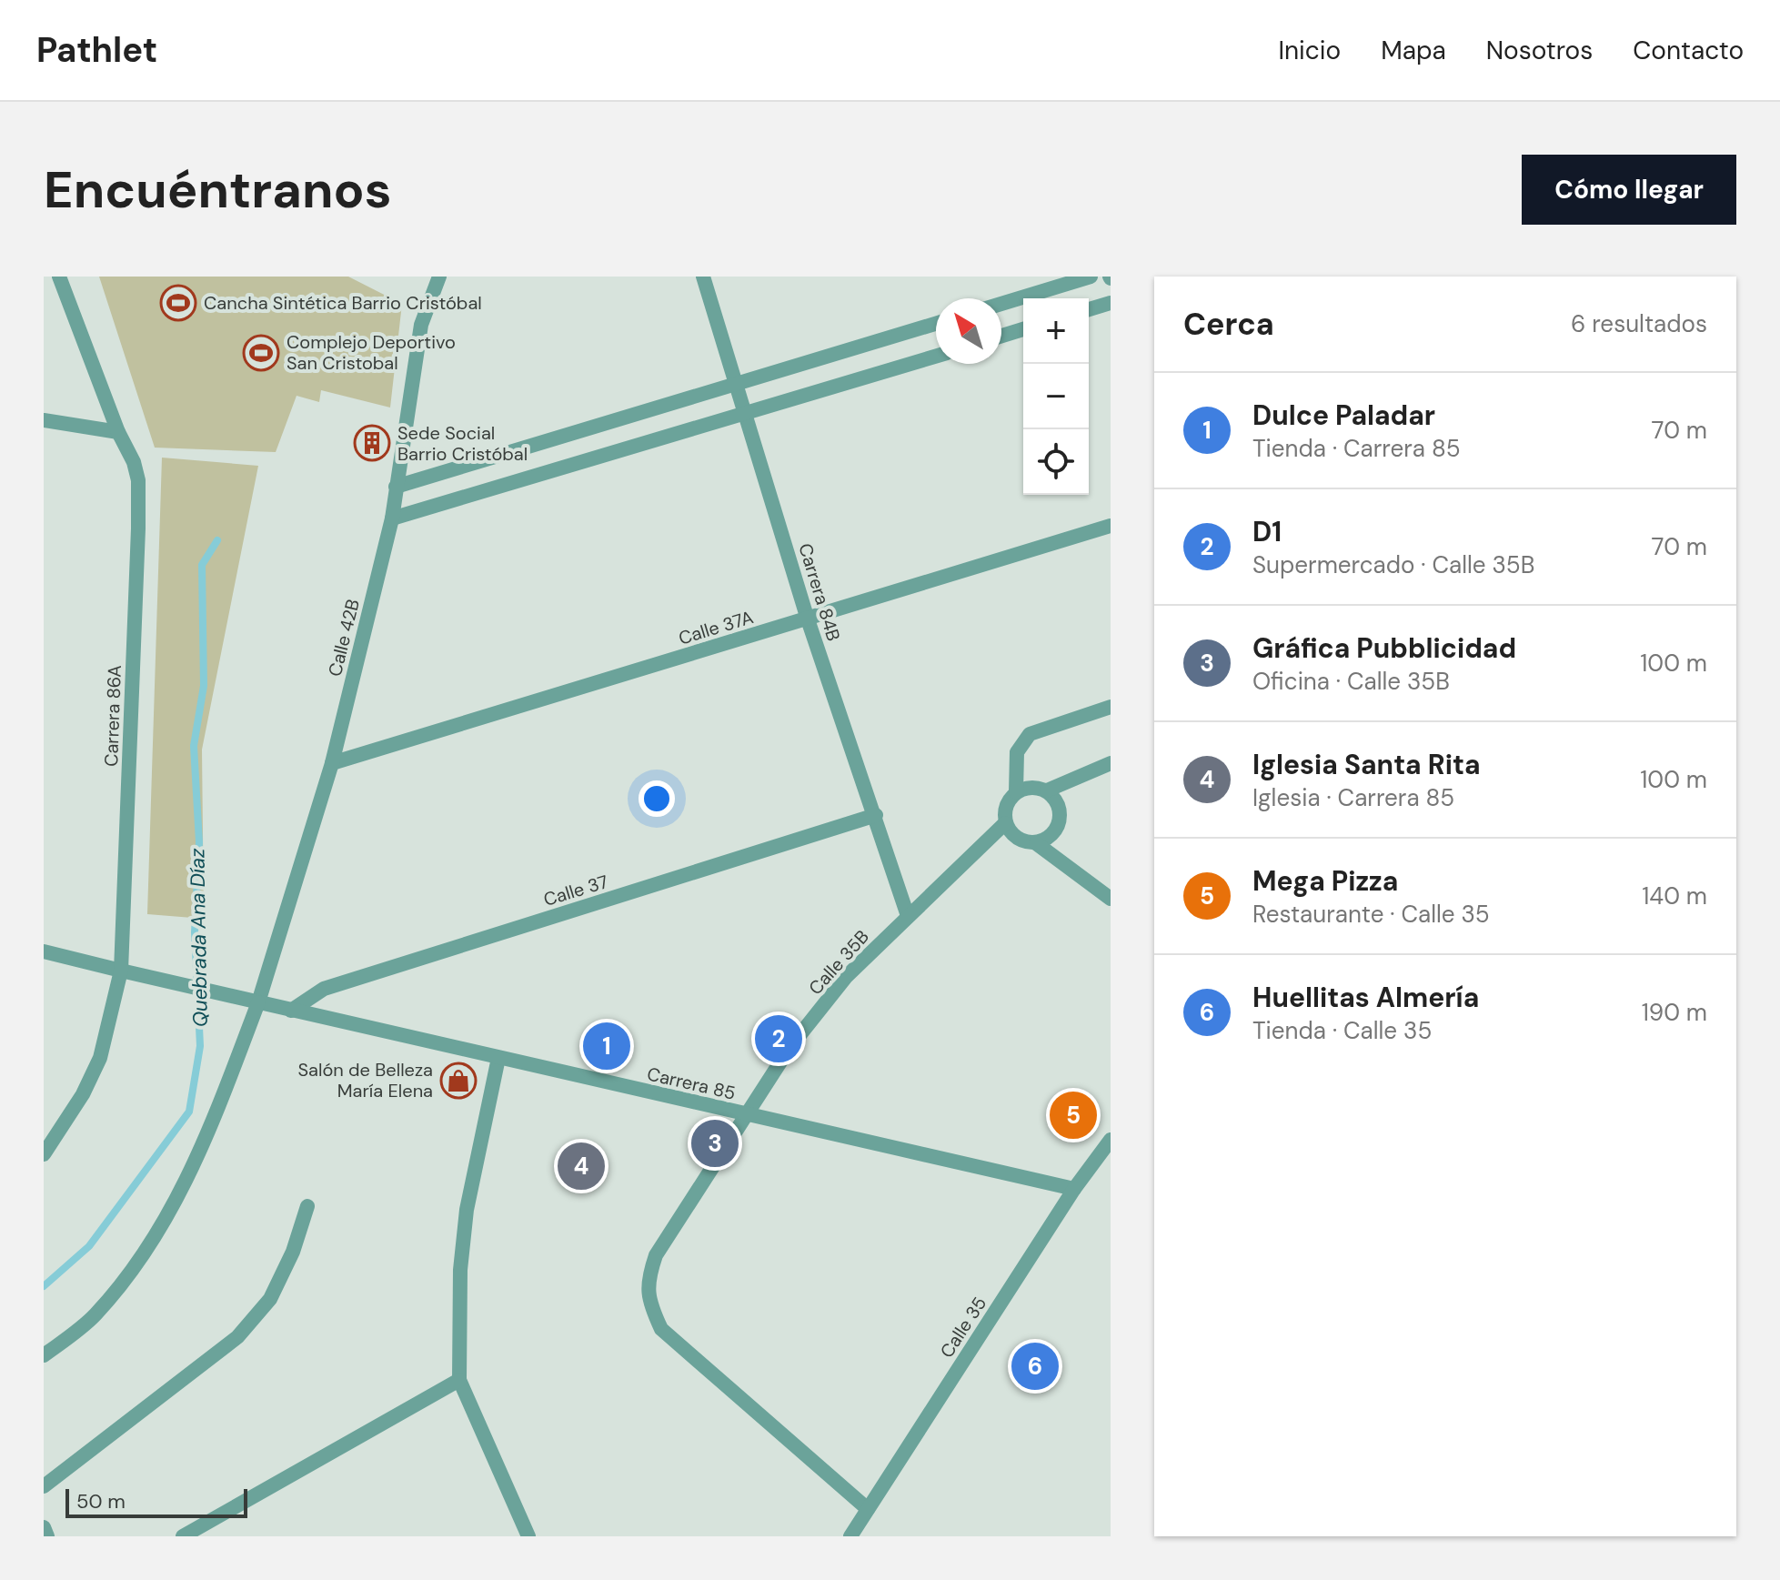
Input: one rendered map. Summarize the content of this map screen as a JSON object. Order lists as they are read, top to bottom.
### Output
{
  "streets": {
    "street": [
      "Carrera 84B",
      "Calle 37A",
      "Calle 42B",
      "Carrera 86A",
      "Calle 37",
      "Calle 35B",
      "Carrera 85",
      "Calle 35"
    ]
  },
  "crossings": [
    ["Carrera 84B", "Calle 37A"],
    ["Carrera 84B", "Calle 37"],
    ["Carrera 84B", "Calle 35B"],
    ["Calle 37A", "Calle 42B"],
    ["Calle 42B", "Carrera 85"],
    ["Calle 37", "Carrera 85"],
    ["Calle 35B", "Carrera 85"],
    ["Calle 35B", "Calle 35"],
    ["Carrera 85", "Calle 35"]
  ],
  "water": ["Quebrada Ana Díaz"],
  "places": {
    "sports": ["Cancha Sintética Barrio Cristóbal", "Complejo Deportivo San Cristobal"],
    "building": ["Sede Social Barrio Cristóbal"],
    "shop": ["Salón de Belleza María Elena"]
  },
  "scale_bar": "50 m",
  "north": "top left",
  "page": {
    "header": "Pathlet",
    "nav": [
      "Inicio",
      "Mapa",
      "Nosotros",
      "Contacto"
    ],
    "buttons": "Cómo llegar",
    "title": "Encuéntranos",
    "heading": ["Cerca", "6 resultados"],
    "map_buttons": ["+", "−"],
    "list": [
      {
        "mark": "1",
        "name": "Dulce Paladar",
        "note": "Tienda · Carrera 85",
        "value": "70 m"
      },
      {
        "mark": "2",
        "name": "D1",
        "note": "Supermercado · Calle 35B",
        "value": "70 m"
      },
      {
        "mark": "3",
        "name": "Gráfica Pubblicidad",
        "note": "Oficina · Calle 35B",
        "value": "100 m"
      },
      {
        "mark": "4",
        "name": "Iglesia Santa Rita",
        "note": "Iglesia · Carrera 85",
        "value": "100 m"
      },
      {
        "mark": "5",
        "name": "Mega Pizza",
        "note": "Restaurante · Calle 35",
        "value": "140 m"
      },
      {
        "mark": "6",
        "name": "Huellitas Almería",
        "note": "Tienda · Calle 35",
        "value": "190 m"
      }
    ],
    "pins": [
      "2",
      "1",
      "5",
      "3",
      "4",
      "6"
    ],
    "scale": "50 m"
  }
}
